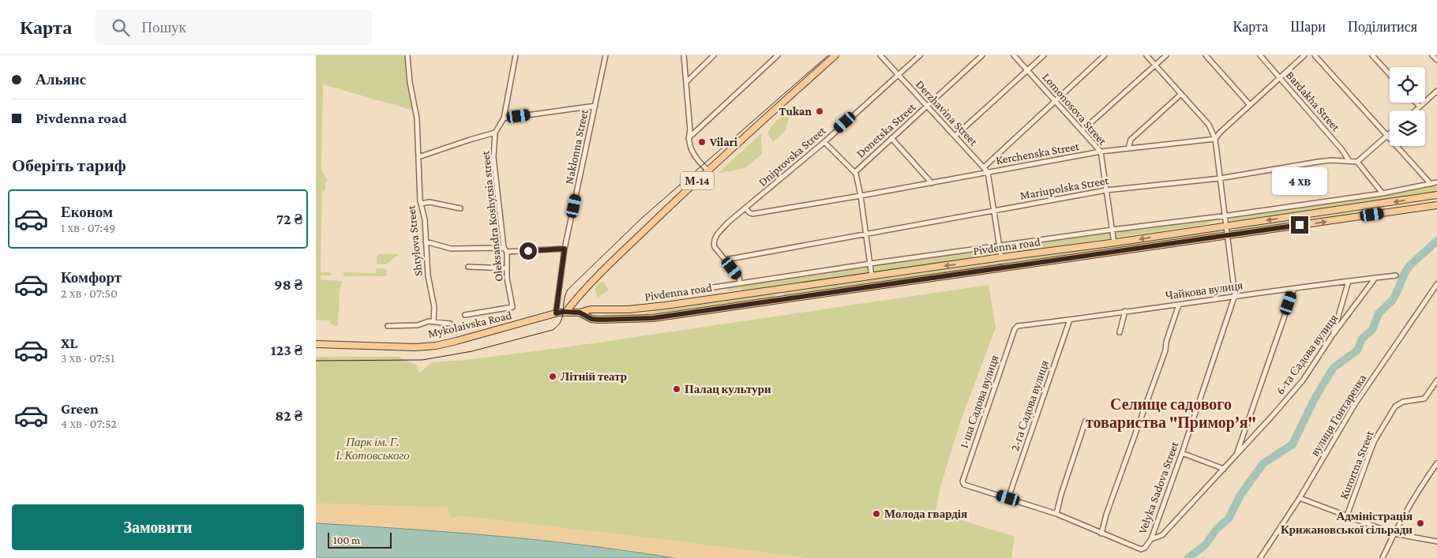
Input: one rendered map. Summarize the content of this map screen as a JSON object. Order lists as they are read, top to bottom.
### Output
{
  "streets": {
    "main road": ["М-14", "Pivdenna road", "Mykolaivska Road"],
    "street": [
      "Bardakha Street",
      "Lomonosova Street",
      "Derzhavina Street",
      "Donetska Street",
      "Naklonna Street",
      "Kerchenska Street",
      "Dniprovska Street",
      "Mariupolska Street",
      "Oleksandra Koshytsia street",
      "Shtylova Street",
      "Чайкова вулиця",
      "6-та Садова вулиця",
      "1-ша Садова вулиця",
      "2-га Садова вулиця",
      "вулиця Гонтаренка",
      "Kurortna Street",
      "Velyka Sadova Street"
    ]
  },
  "crossings": [
    ["Bardakha Street", "Mariupolska Street"],
    ["Lomonosova Street", "Kerchenska Street"],
    ["Lomonosova Street", "Mariupolska Street"],
    ["Lomonosova Street", "Pivdenna road"],
    ["Derzhavina Street", "Donetska Street"],
    ["Derzhavina Street", "Kerchenska Street"],
    ["Derzhavina Street", "Dniprovska Street"],
    ["Naklonna Street", "Mykolaivska Road"],
    ["Kerchenska Street", "Dniprovska Street"],
    ["Kerchenska Street", "Velyka Sadova Street"],
    ["Dniprovska Street", "Mariupolska Street"],
    ["М-14", "Mykolaivska Road"],
    ["Mariupolska Street", "Velyka Sadova Street"],
    ["Pivdenna road", "Mykolaivska Road"],
    ["Pivdenna road", "Velyka Sadova Street"],
    ["Чайкова вулиця", "6-та Садова вулиця"],
    ["Чайкова вулиця", "1-ша Садова вулиця"],
    ["Чайкова вулиця", "2-га Садова вулиця"],
    ["Чайкова вулиця", "Velyka Sadova Street"],
    ["6-та Садова вулиця", "Velyka Sadova Street"],
    ["1-ша Садова вулиця", "2-га Садова вулиця"]
  ],
  "districts": ["Селище садового товариства \"Примор’я\""],
  "parks": ["Парк ім. Г. І. Котовського"],
  "places": [
    "Tukan",
    "Vilari",
    "Літній театр",
    "Палац культури",
    "Молода гвардія",
    "Адміністрація Крижановської сільради"
  ],
  "scale_bar": "100 m",
  "page": {
    "header": "Карта",
    "search": "Пошук",
    "nav": ["Карта", "Шари", "Поділитися"],
    "banner": ["Альянс", "Pivdenna road"],
    "heading": "Оберіть тариф",
    "bubble": "4 хв",
    "list": [
      {
        "name": "Економ",
        "note": "1 хв · 07:49",
        "value": "72 ₴"
      },
      {
        "name": "Комфорт",
        "note": "2 хв · 07:50",
        "value": "98 ₴"
      },
      {
        "name": "XL",
        "note": "3 хв · 07:51",
        "value": "123 ₴"
      },
      {
        "name": "Green",
        "note": "4 хв · 07:52",
        "value": "82 ₴"
      }
    ],
    "buttons": "Замовити",
    "scale": "100 m"
  }
}
